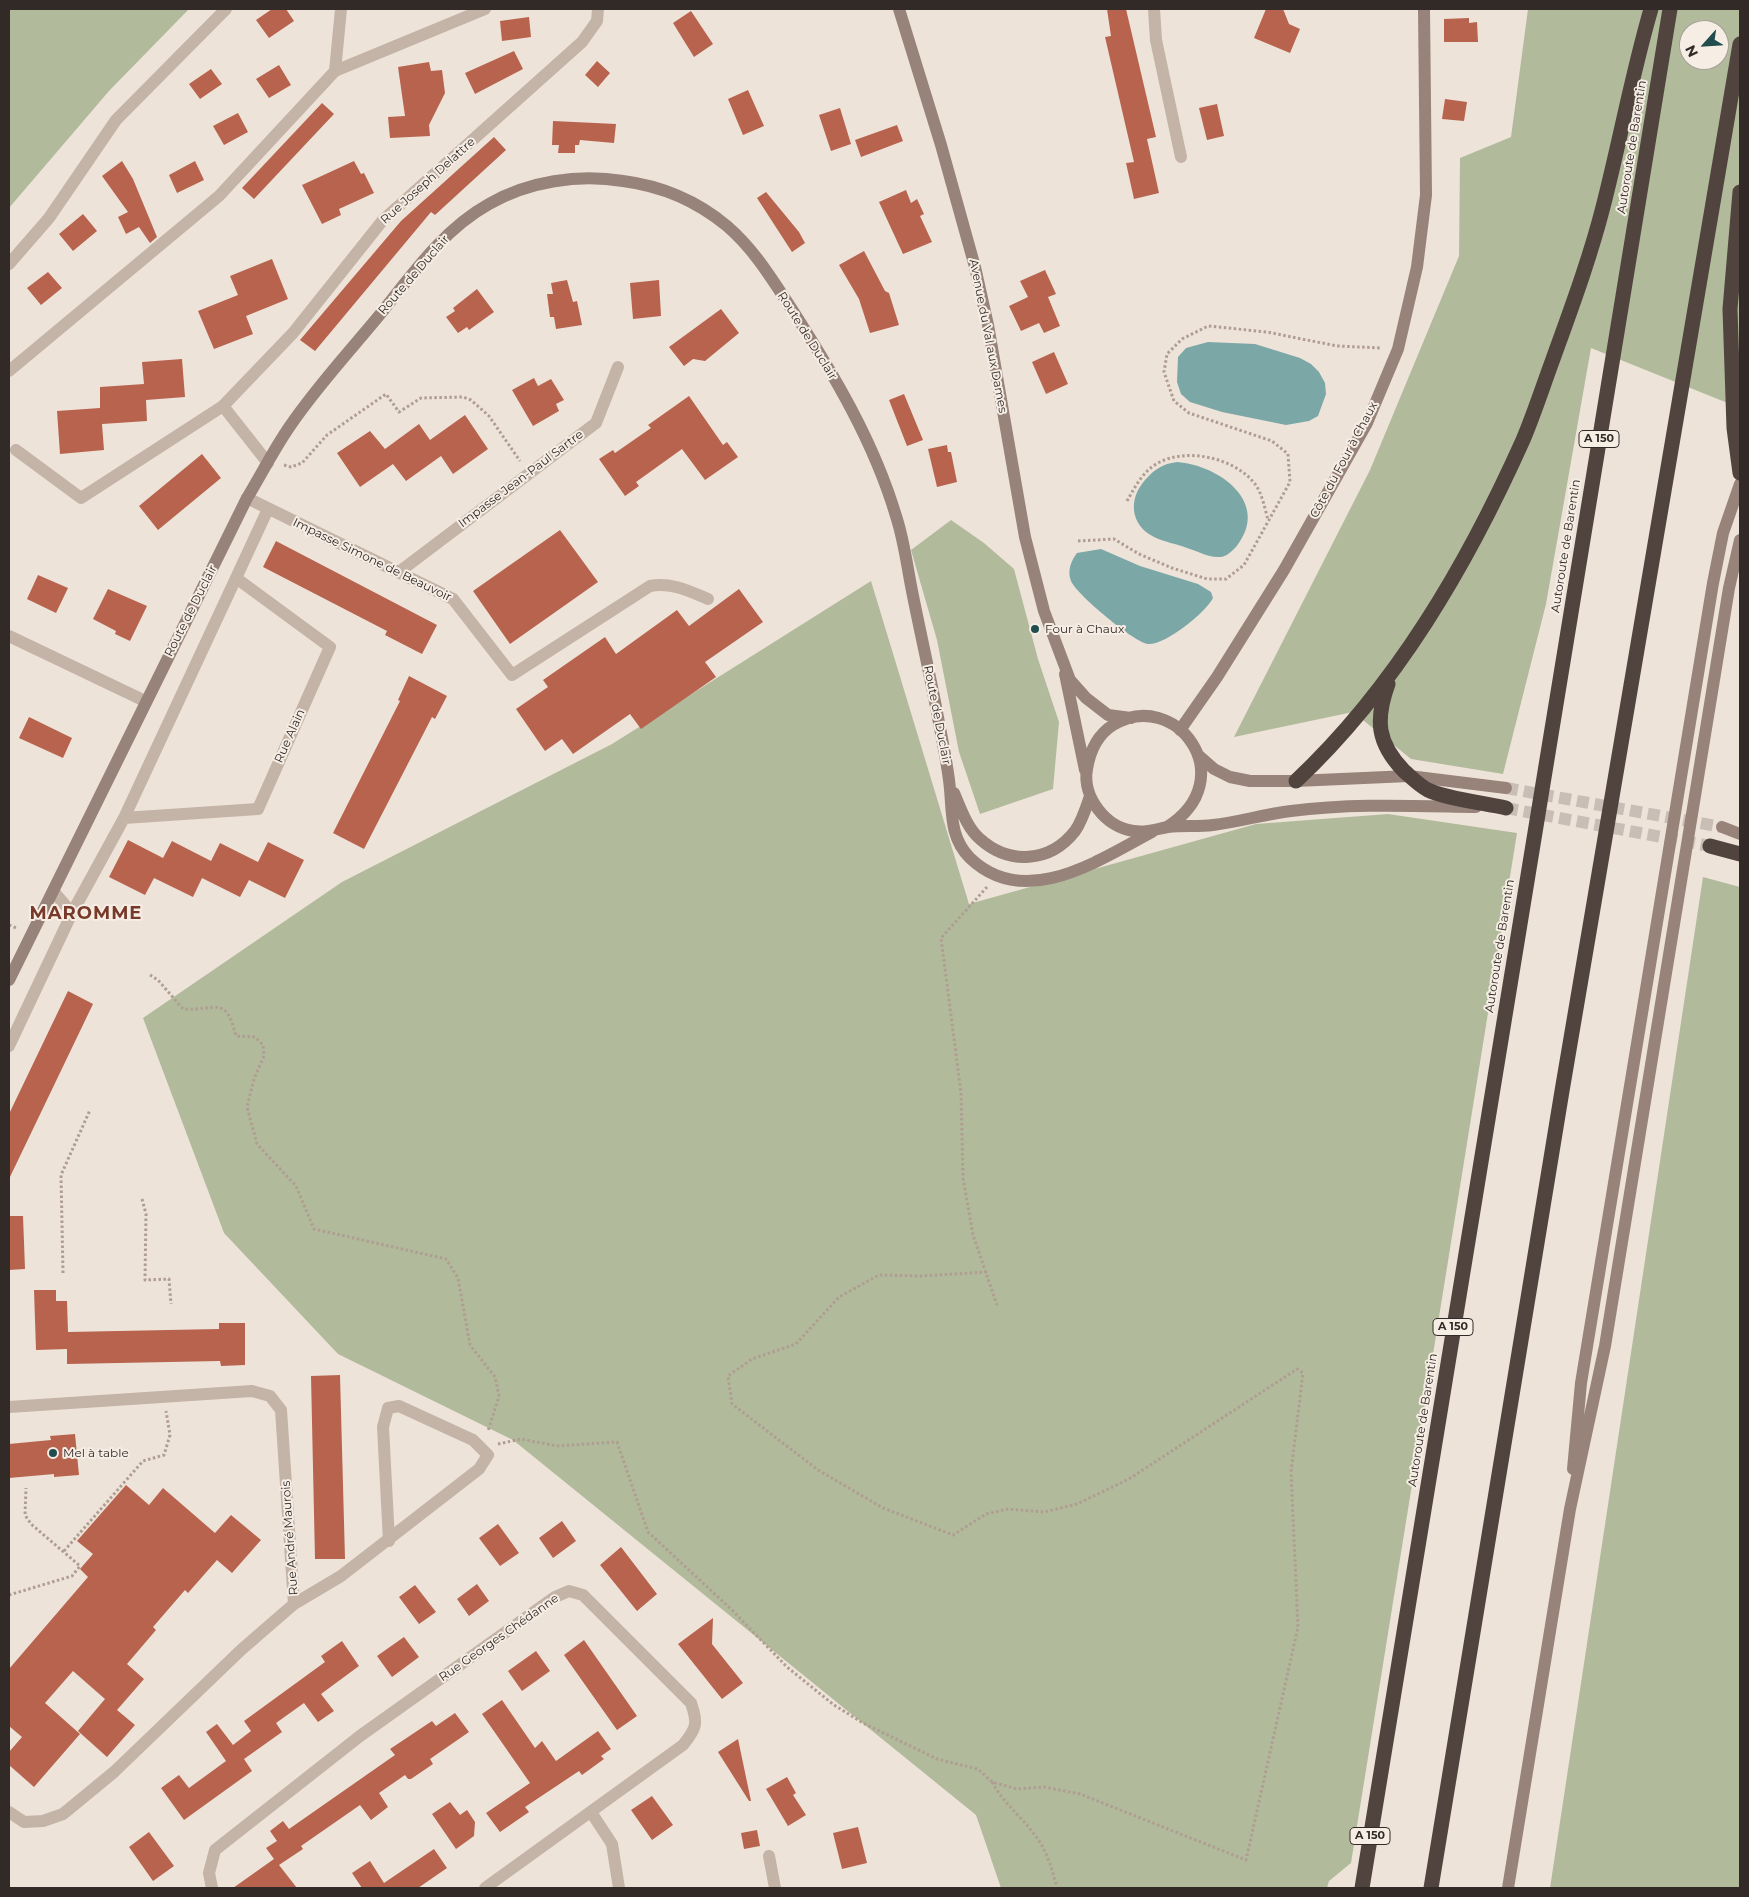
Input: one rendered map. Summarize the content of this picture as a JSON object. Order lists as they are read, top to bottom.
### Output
{
  "streets": {
    "highway": ["Autoroute de Barentin", "A 150"],
    "main road": ["Route de Duclair", "Avenue du Val aux Dames", "Côte du Four à Chaux"],
    "street": [
      "Rue Joseph Delattre",
      "Impasse Jean-Paul Sartre",
      "Impasse Simone de Beauvoir",
      "Rue Alain",
      "Rue André Maurois",
      "Rue Georges Chédanne"
    ]
  },
  "crossings": [
    ["Route de Duclair", "Avenue du Val aux Dames"],
    ["Route de Duclair", "Côte du Four à Chaux"],
    ["Route de Duclair", "Impasse Simone de Beauvoir"],
    ["Avenue du Val aux Dames", "Côte du Four à Chaux"],
    ["Impasse Jean-Paul Sartre", "Impasse Simone de Beauvoir"]
  ],
  "districts": ["MAROMME"],
  "places": ["Four à Chaux", "Mel à table"],
  "north": "bottom left"
}
